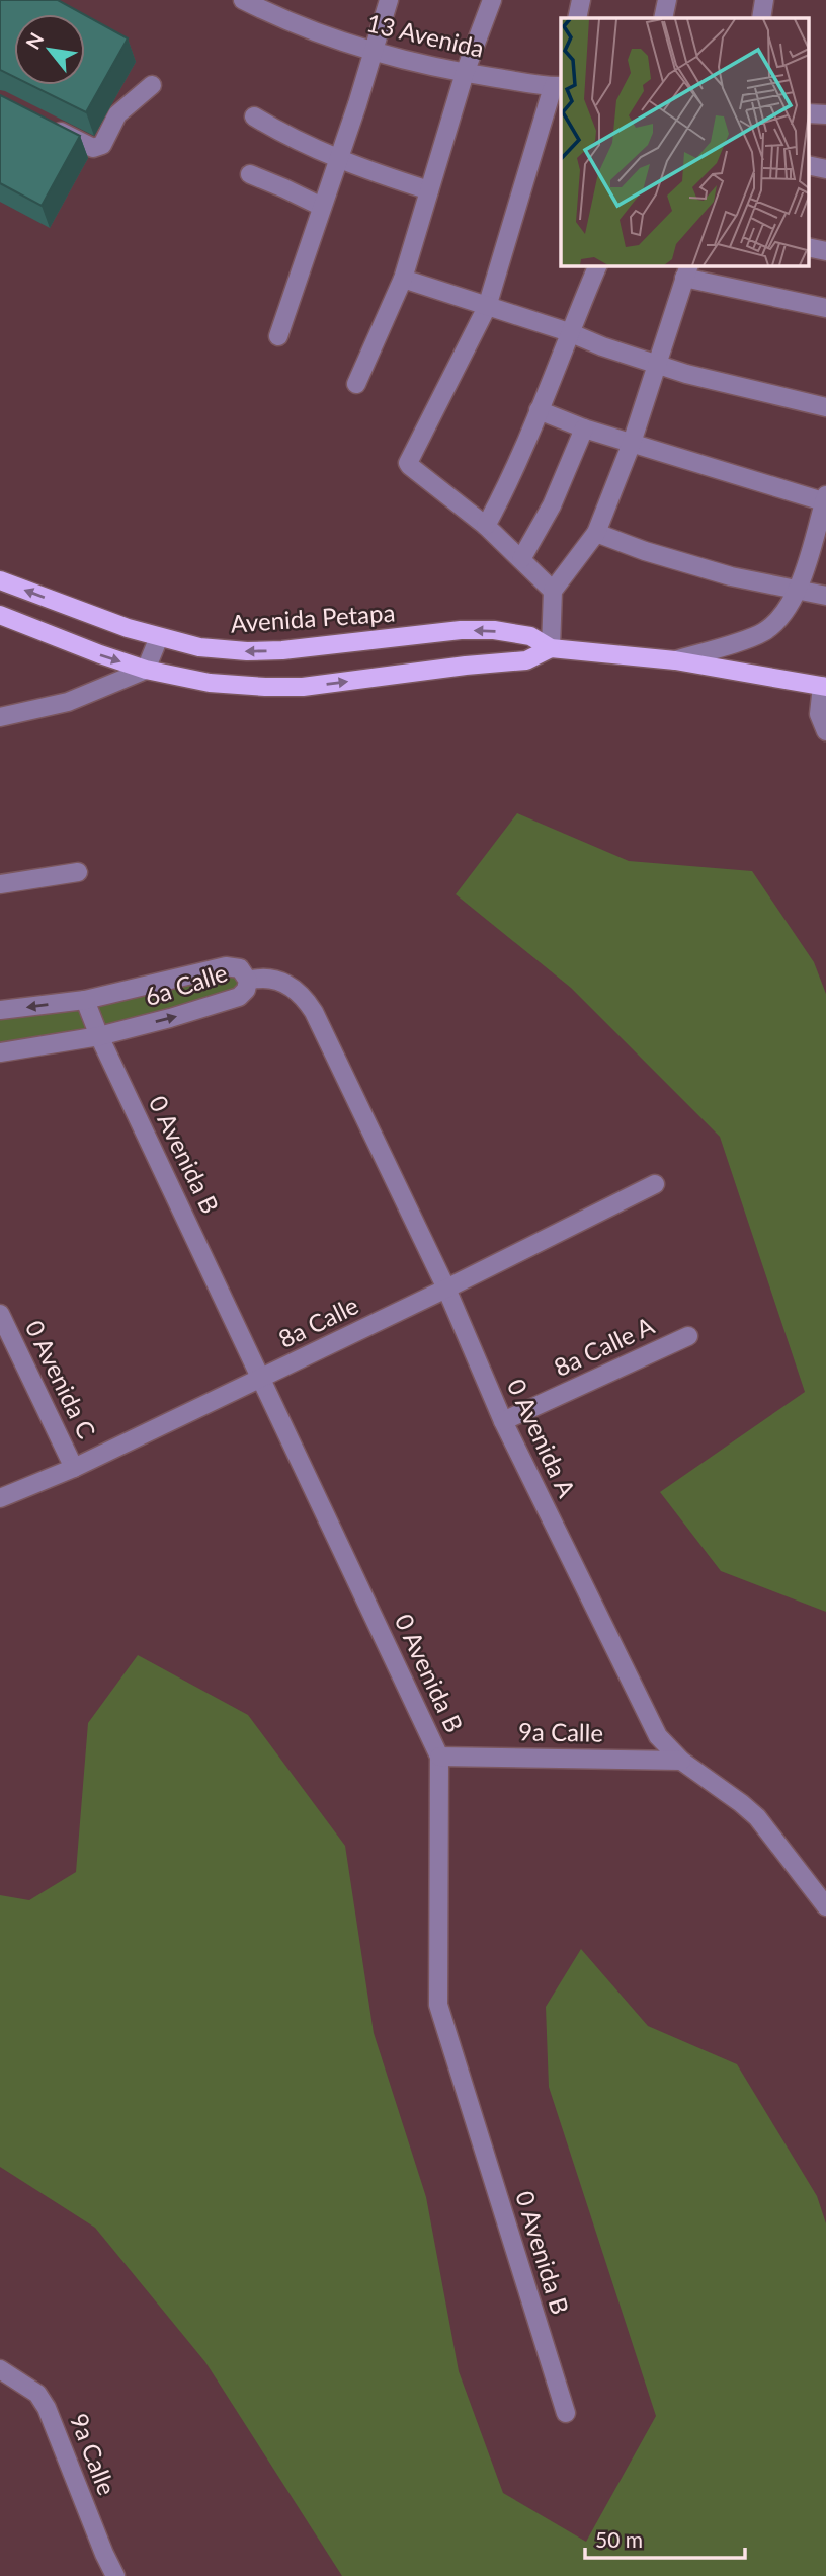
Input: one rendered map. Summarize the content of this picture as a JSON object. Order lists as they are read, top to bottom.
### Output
{
  "streets": {
    "main road": ["Avenida Petapa"],
    "street": [
      "13 Avenida",
      "6a Calle",
      "0 Avenida B",
      "8a Calle",
      "8a Calle A",
      "0 Avenida C",
      "0 Avenida A",
      "9a Calle"
    ]
  },
  "crossings": [
    ["6a Calle", "0 Avenida B"],
    ["6a Calle", "0 Avenida A"],
    ["0 Avenida B", "8a Calle"],
    ["0 Avenida B", "9a Calle"],
    ["8a Calle", "0 Avenida C"],
    ["8a Calle", "0 Avenida A"],
    ["8a Calle A", "0 Avenida A"],
    ["0 Avenida A", "9a Calle"]
  ],
  "scale_bar": "50 m",
  "north": "top left"
}
